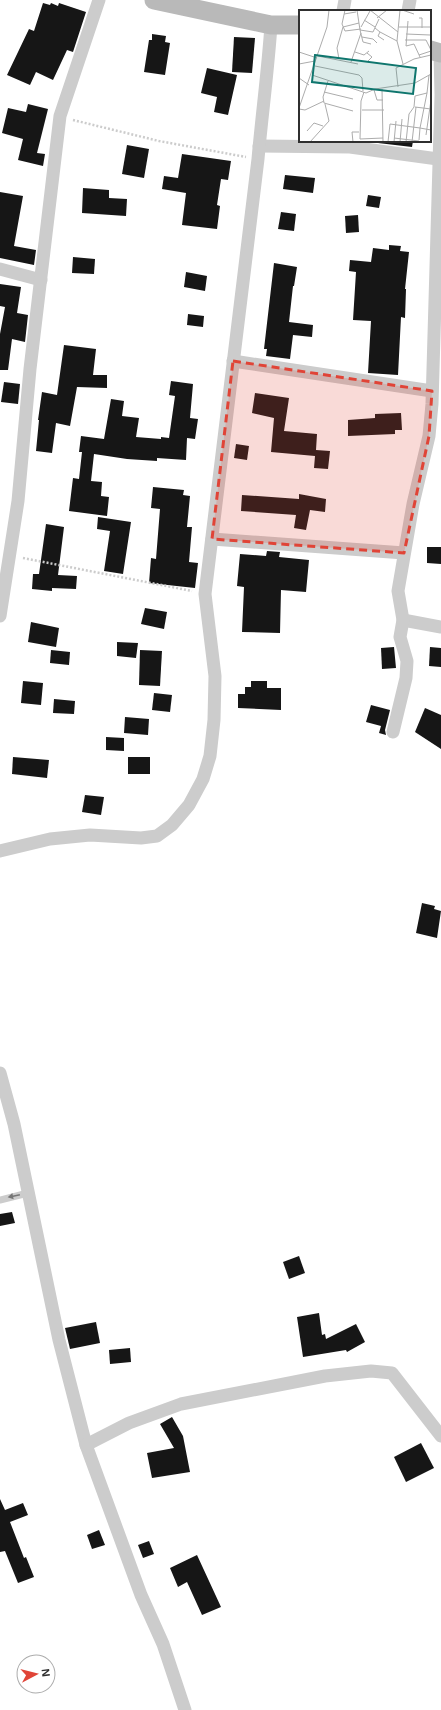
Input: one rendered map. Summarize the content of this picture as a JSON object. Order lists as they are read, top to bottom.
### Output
{
  "north": "right"
}
